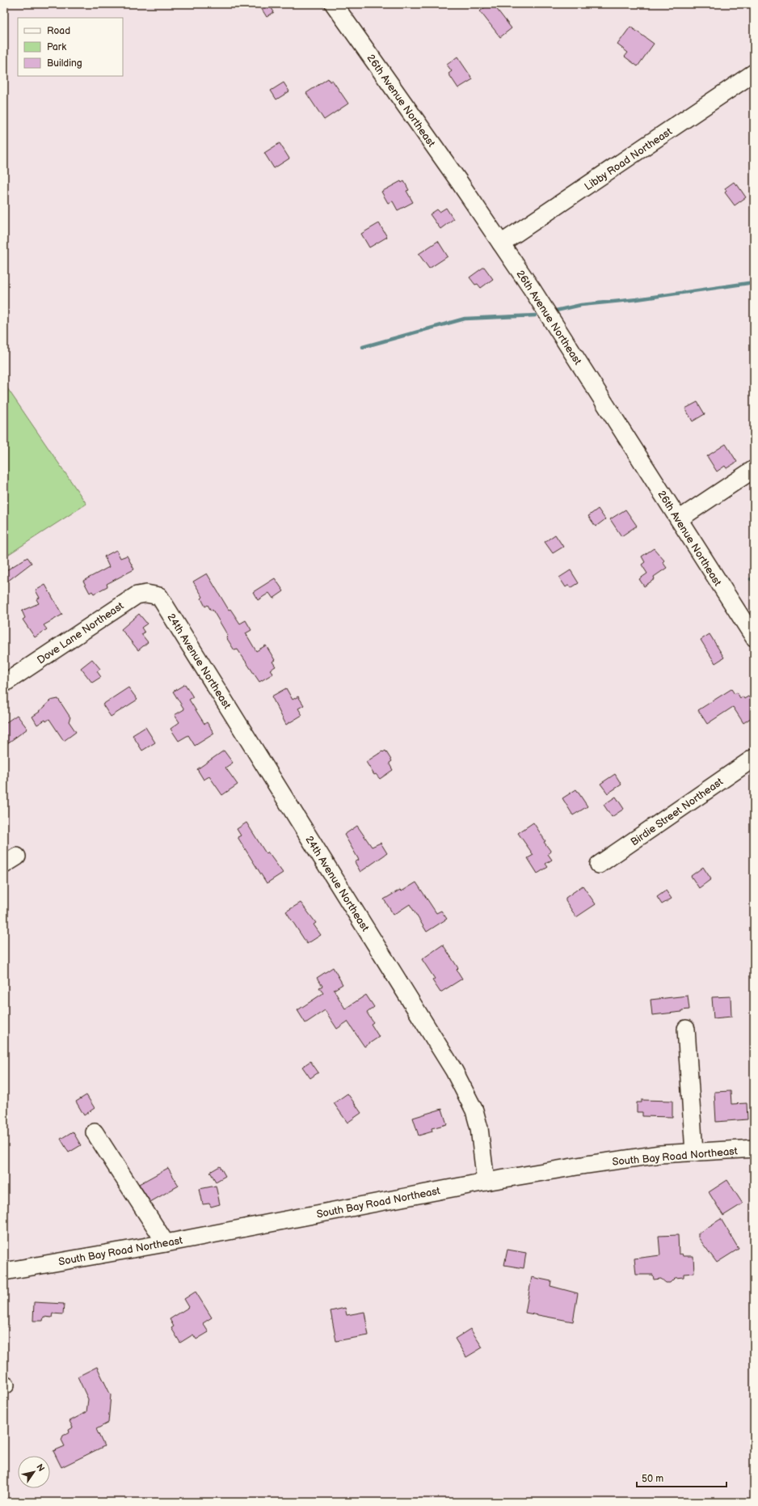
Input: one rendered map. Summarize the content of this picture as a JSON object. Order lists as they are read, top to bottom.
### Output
{
  "streets": {
    "street": [
      "26th Avenue Northeast",
      "Libby Road Northeast",
      "Dove Lane Northeast",
      "24th Avenue Northeast",
      "Birdie Street Northeast",
      "South Bay Road Northeast"
    ]
  },
  "crossings": [
    ["26th Avenue Northeast", "Libby Road Northeast"],
    ["Dove Lane Northeast", "24th Avenue Northeast"],
    ["24th Avenue Northeast", "South Bay Road Northeast"]
  ],
  "legend": ["Road", "Park", "Building"],
  "scale_bar": "50 m",
  "north": "top right"
}
